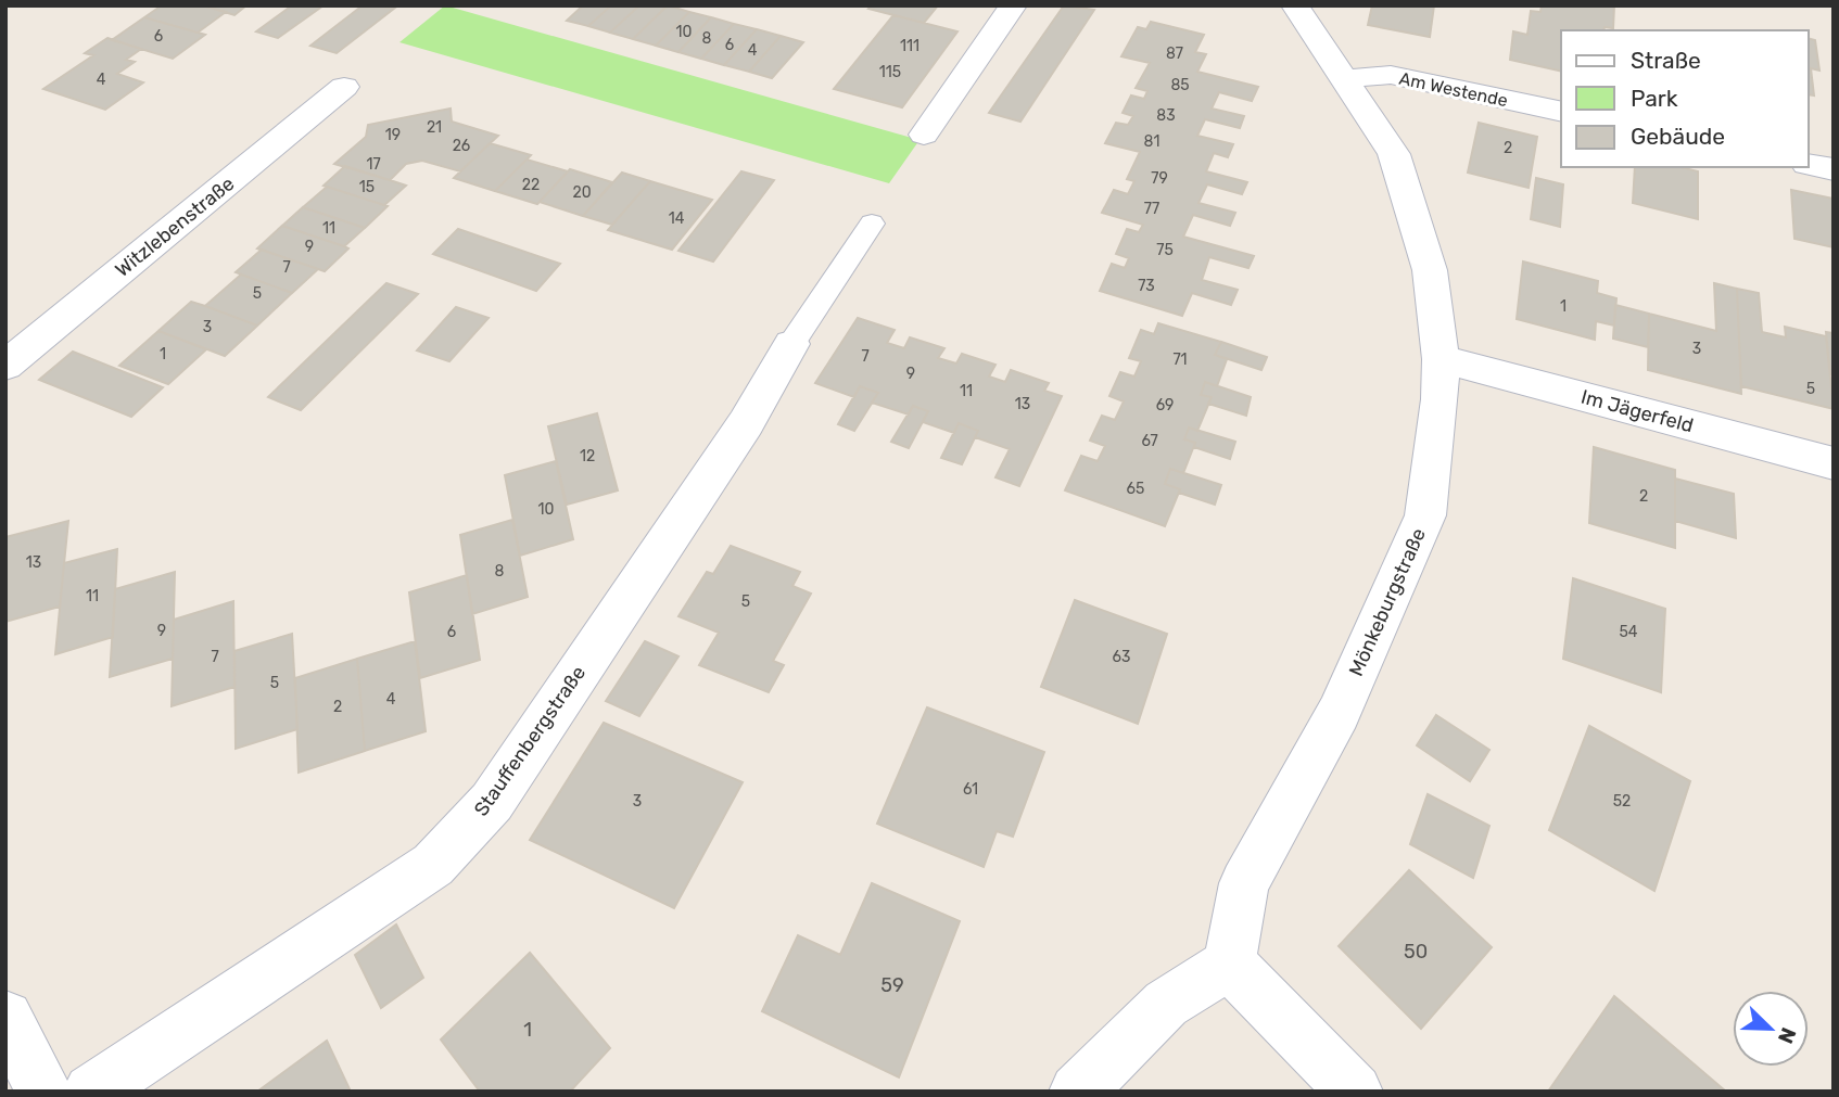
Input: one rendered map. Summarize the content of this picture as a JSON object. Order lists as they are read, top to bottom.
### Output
{
  "streets": {
    "street": [
      "Am Westende",
      "Witzlebenstraße",
      "Im Jägerfeld",
      "Mönkeburgstraße",
      "Stauffenbergstraße"
    ]
  },
  "crossings": [
    ["Am Westende", "Mönkeburgstraße"],
    ["Im Jägerfeld", "Mönkeburgstraße"]
  ],
  "house_numbers": [
    "10",
    "6",
    "8",
    "6",
    "111",
    "4",
    "87",
    "115",
    "4",
    "85",
    "83",
    "21",
    "19",
    "81",
    "26",
    "2",
    "17",
    "79",
    "22",
    "15",
    "20",
    "77",
    "14",
    "11",
    "9",
    "75",
    "7",
    "73",
    "5",
    "1",
    "3",
    "3",
    "1",
    "7",
    "71",
    "9",
    "5",
    "11",
    "13",
    "69",
    "67",
    "12",
    "65",
    "2",
    "10",
    "13",
    "8",
    "11",
    "5",
    "9",
    "6",
    "54",
    "7",
    "63",
    "5",
    "4",
    "2",
    "61",
    "3",
    "52",
    "50",
    "59",
    "1"
  ],
  "legend": ["Straße", "Park", "Gebäude"],
  "north": "bottom right"
}
